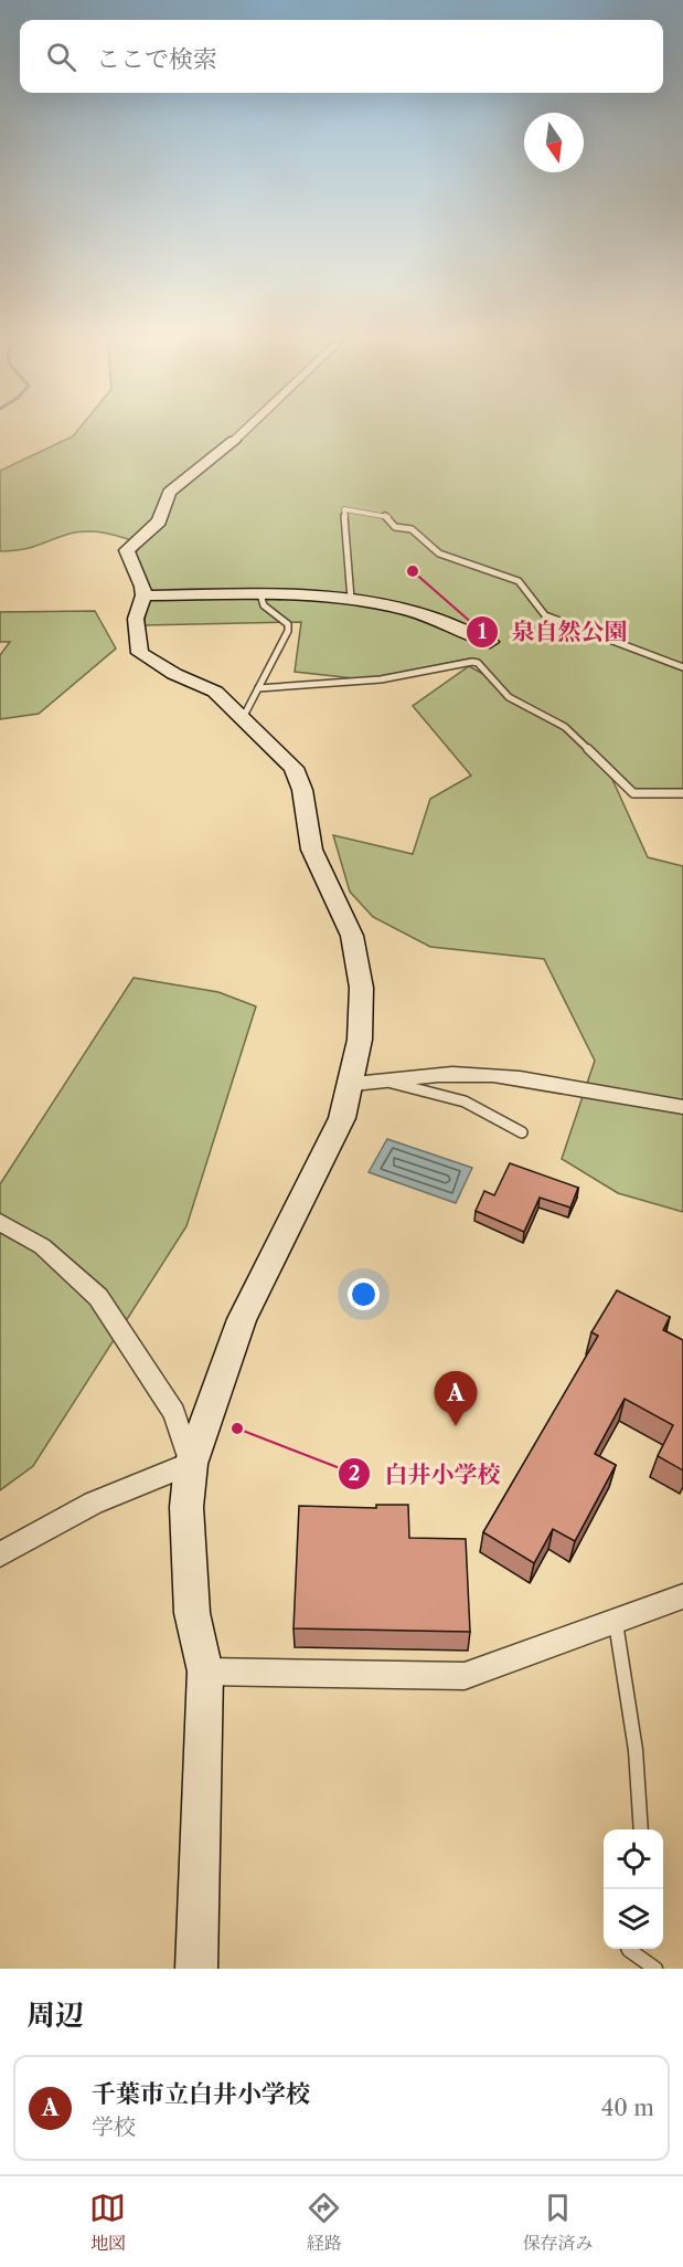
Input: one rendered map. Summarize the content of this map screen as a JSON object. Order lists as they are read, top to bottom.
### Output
{
  "places": ["泉自然公園", "白井小学校"],
  "north": "bottom",
  "page": {
    "search": "ここで検索",
    "pins": "A",
    "heading": "周辺",
    "list": [
      {
        "mark": "A",
        "name": "千葉市立白井小学校",
        "note": "学校",
        "value": "40 m"
      }
    ],
    "nav": ["地図", "経路", "保存済み"]
  }
}
